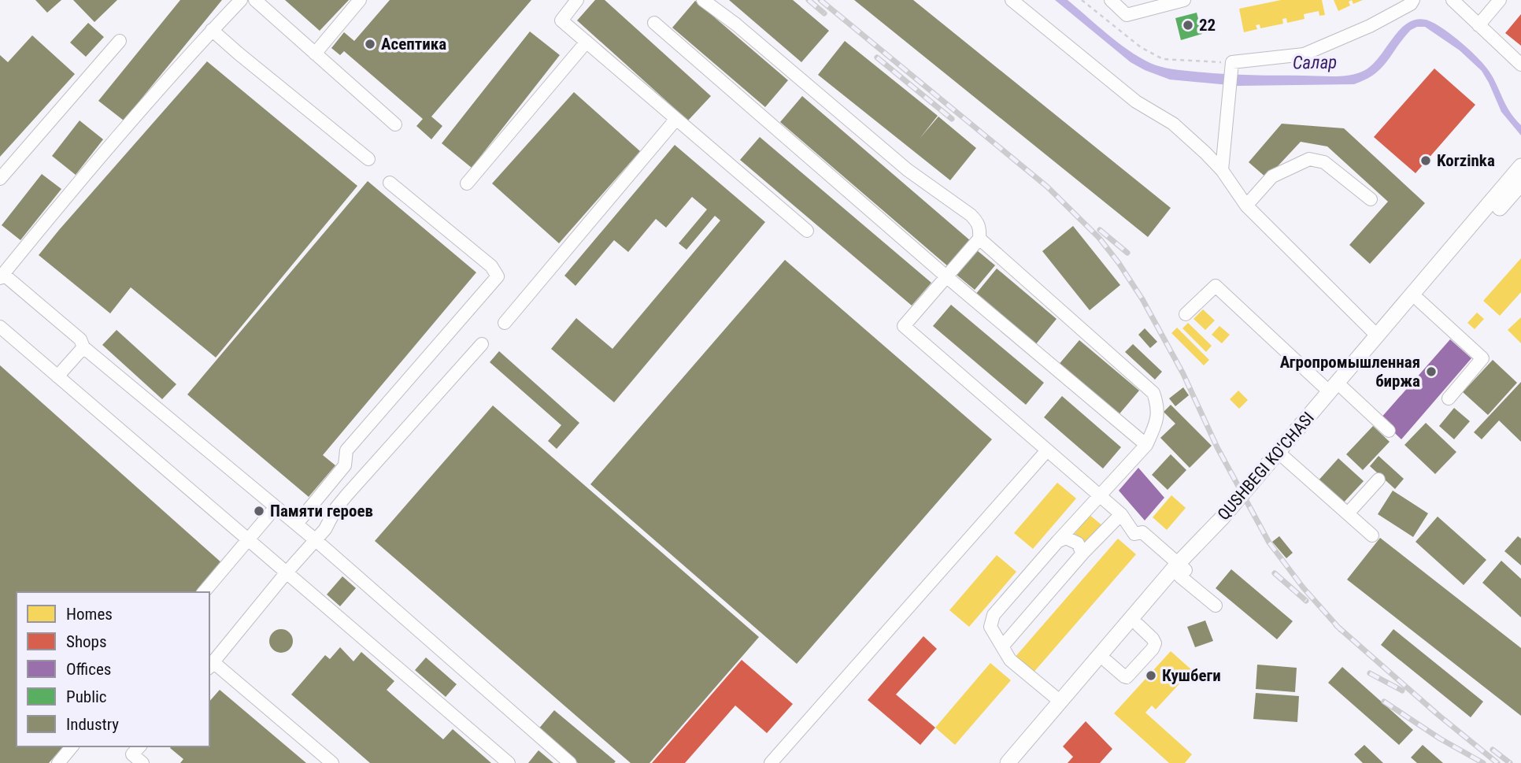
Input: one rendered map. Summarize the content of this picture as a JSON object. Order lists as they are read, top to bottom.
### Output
{
  "streets": {
    "main road": ["QUSHBEGI KO'CHASI"]
  },
  "water": ["Салар"],
  "places": [
    "22",
    "Асептика",
    "Korzinka",
    "Агропромышленная биржа",
    "Памяти героев",
    "Кушбеги"
  ],
  "legend": [
    "Homes",
    "Shops",
    "Offices",
    "Public",
    "Industry"
  ]
}
